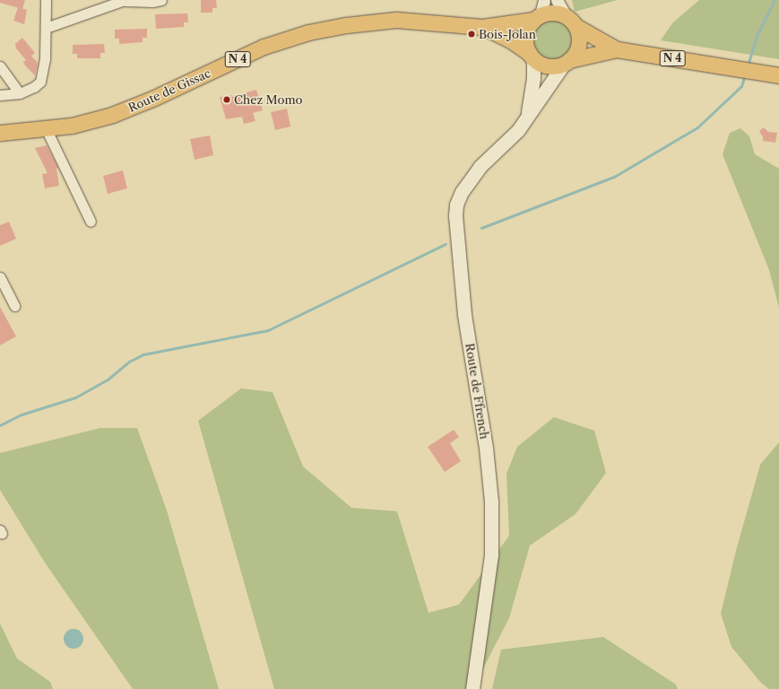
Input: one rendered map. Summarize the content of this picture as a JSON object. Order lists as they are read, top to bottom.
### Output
{
  "streets": {
    "main road": ["N 4", "Route de Gissac", "Route de Ffrench"]
  },
  "crossings": [
    ["N 4", "Route de Gissac"],
    ["N 4", "Route de Ffrench"],
    ["Route de Gissac", "Route de Ffrench"]
  ],
  "places": ["Bois-Jolan", "Chez Momo"]
}
